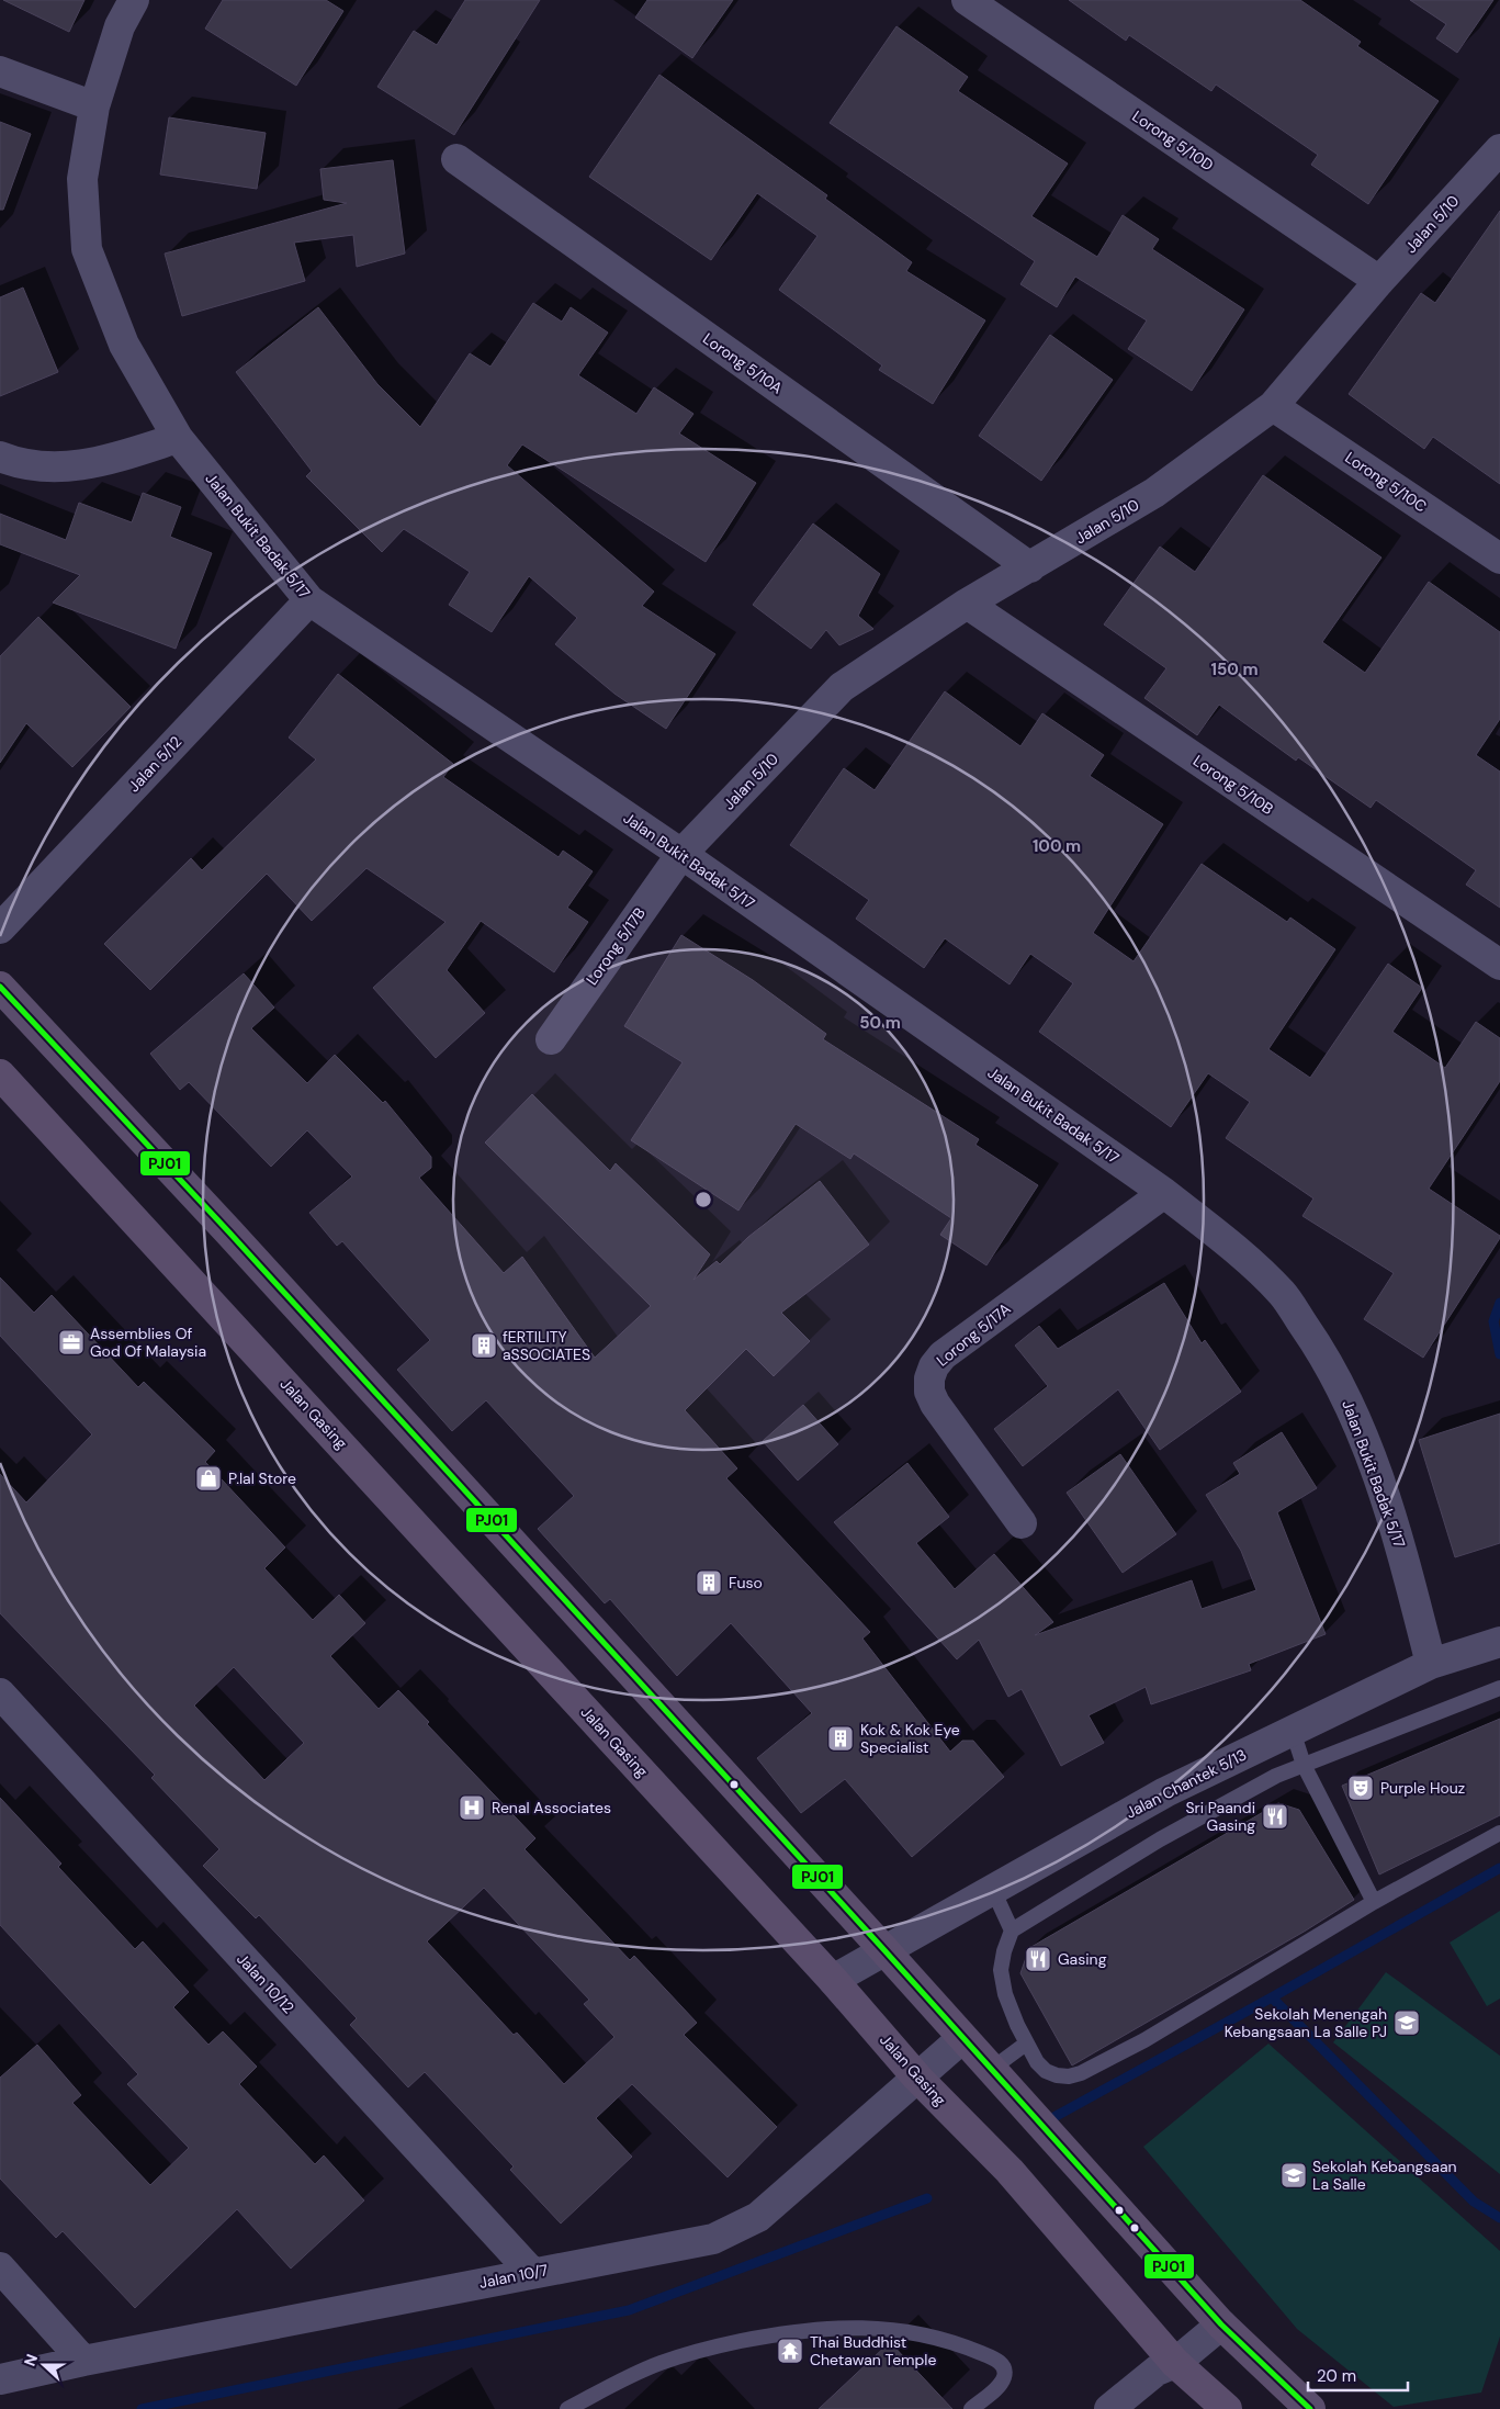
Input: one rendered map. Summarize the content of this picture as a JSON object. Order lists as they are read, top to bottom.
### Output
{
  "streets": {
    "main road": ["Jalan Gasing"],
    "street": [
      "Lorong 5/10D",
      "Jalan 5/10",
      "Lorong 5/10A",
      "Lorong 5/10C",
      "Jalan Bukit Badak 5/17",
      "Jalan 5/12",
      "Lorong 5/10B",
      "Lorong 5/17B",
      "Lorong 5/17A",
      "Jalan Chantek 5/13",
      "Jalan 10/12",
      "Jalan 10/7"
    ]
  },
  "crossings": [
    ["Lorong 5/10D", "Jalan 5/10"],
    ["Jalan 5/10", "Lorong 5/10A"],
    ["Jalan 5/10", "Lorong 5/10C"],
    ["Jalan 5/10", "Jalan Bukit Badak 5/17"],
    ["Jalan 5/10", "Lorong 5/10B"],
    ["Jalan 5/10", "Lorong 5/17B"],
    ["Jalan Bukit Badak 5/17", "Jalan 5/12"],
    ["Jalan Bukit Badak 5/17", "Lorong 5/17B"],
    ["Jalan Bukit Badak 5/17", "Lorong 5/17A"],
    ["Jalan Bukit Badak 5/17", "Jalan Chantek 5/13"],
    ["Jalan Gasing", "Jalan Chantek 5/13"],
    ["Jalan Gasing", "Jalan 10/7"],
    ["Jalan 10/12", "Jalan 10/7"]
  ],
  "places": {
    "office": ["Assemblies Of God Of Malaysia"],
    "building": ["fERTILITY aSSOCIATES", "Fuso", "Kok & Kok Eye Specialist"],
    "shop": ["P.lal Store"],
    "theatre": ["Purple Houz"],
    "hospital": ["Renal Associates"],
    "restaurant": ["Sri Paandi Gasing", "Gasing"],
    "school or university": ["Sekolah Menengah Kebangsaan La Salle PJ", "Sekolah Kebangsaan La Salle"],
    "temple": ["Thai Buddhist Chetawan Temple"]
  },
  "lines": ["transit line PJ01"],
  "scale_bar": "20 m",
  "north": "left",
  "rings": ["150 m", "100 m", "50 m"]
}
